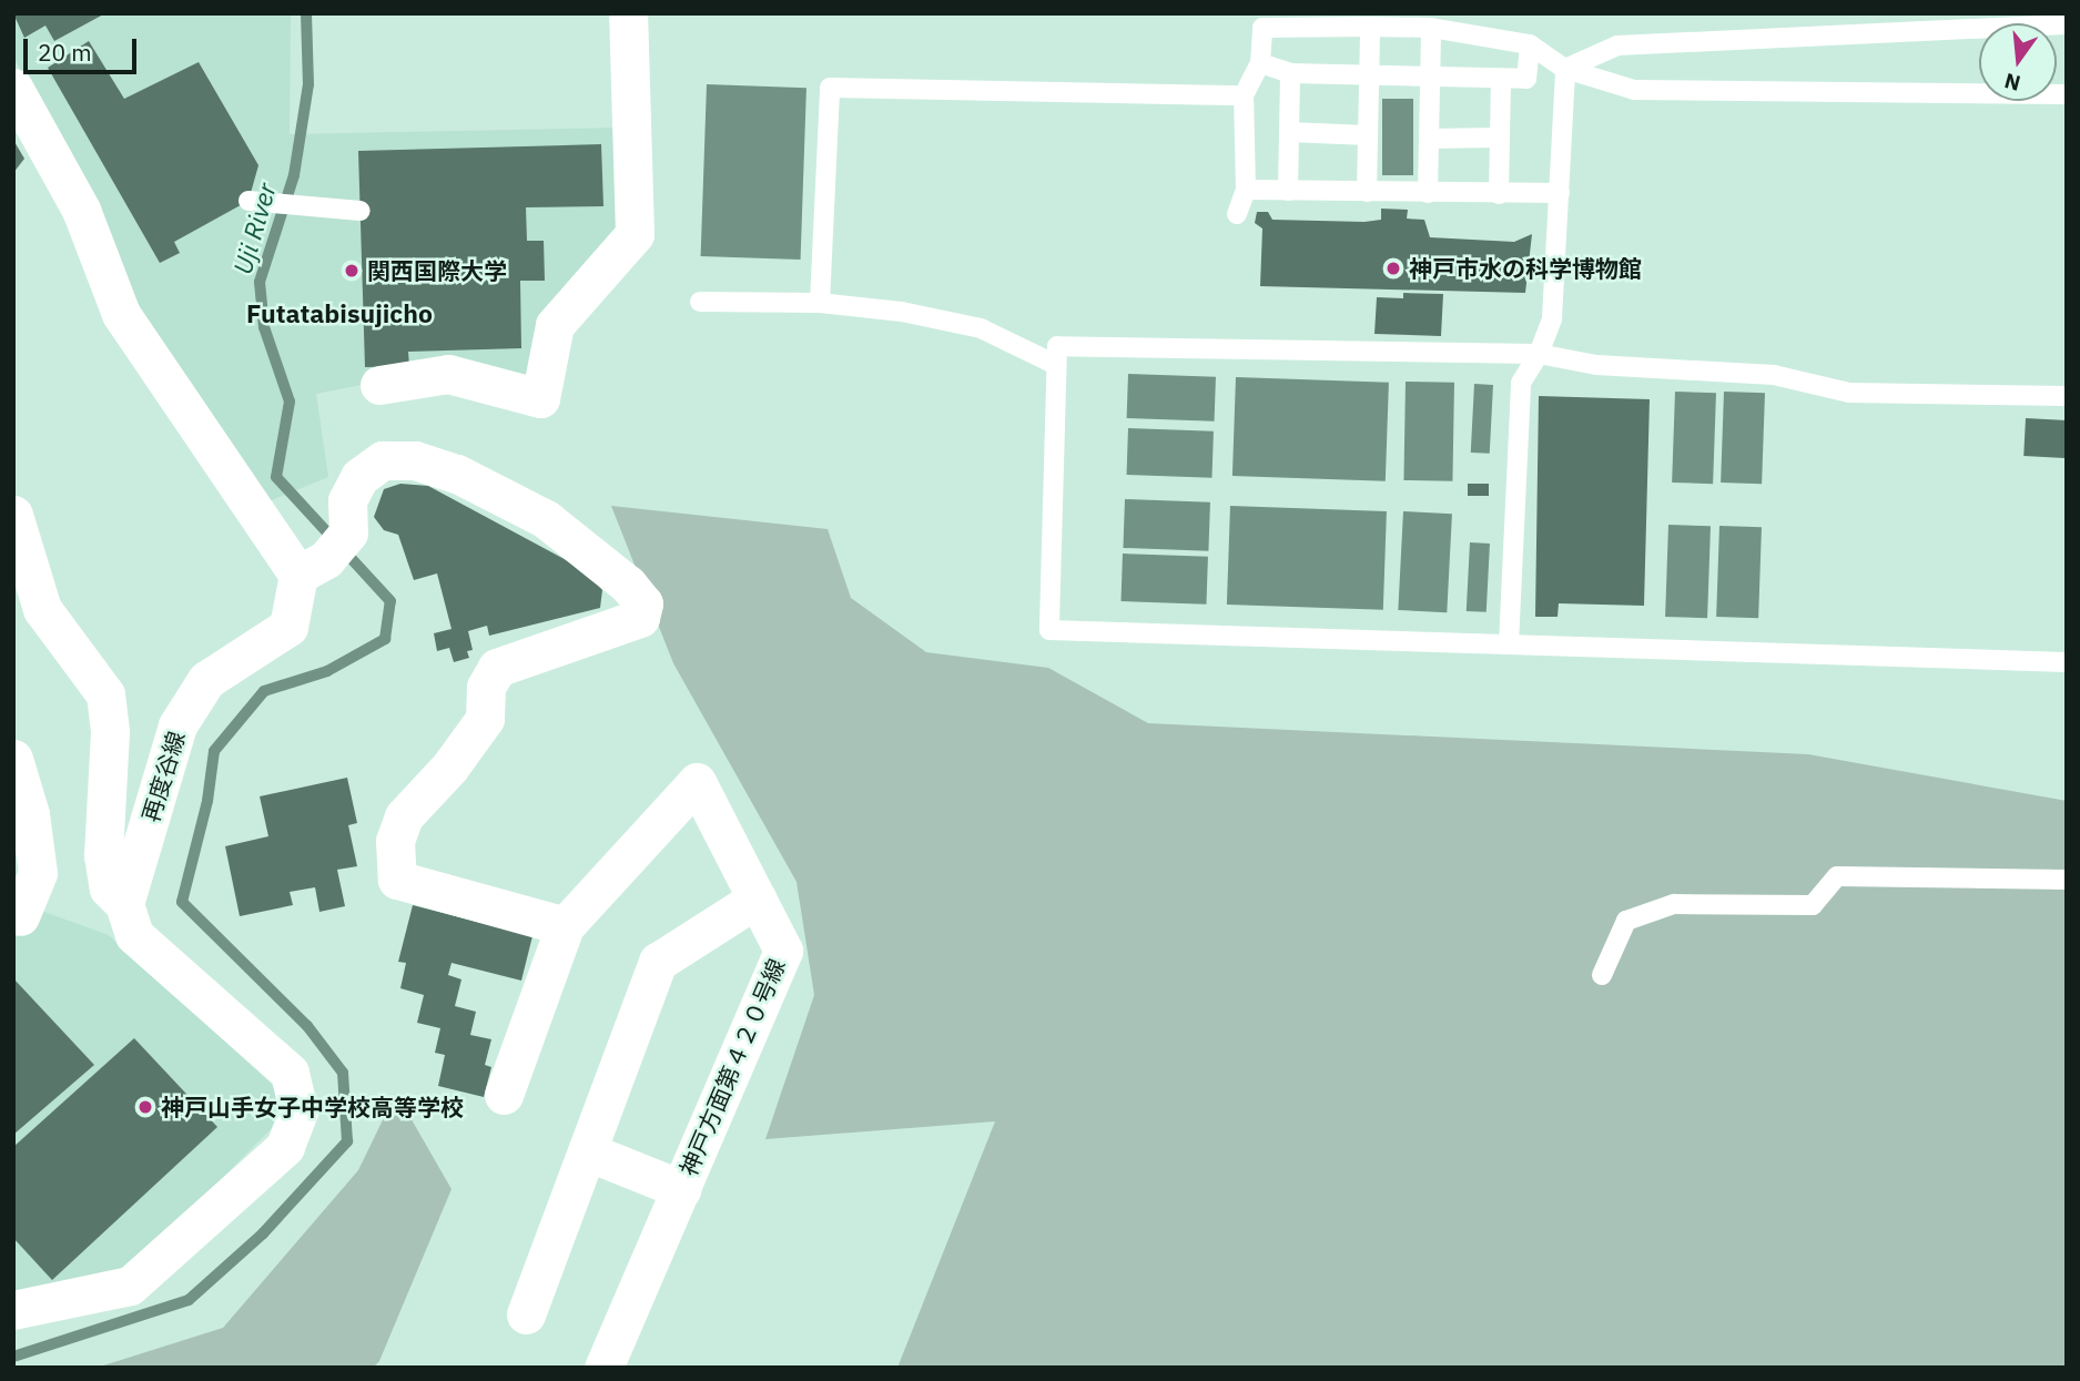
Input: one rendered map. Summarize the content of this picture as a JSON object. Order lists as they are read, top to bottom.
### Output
{
  "streets": {
    "street": ["再度谷線", "神戸方面第４２０号線"]
  },
  "districts": ["Futatabisujicho"],
  "water": ["Uji River"],
  "places": ["神戸市水の科学博物館", "関西国際大学", "神戸山手女子中学校高等学校"],
  "scale_bar": "20 m",
  "north": "bottom"
}
